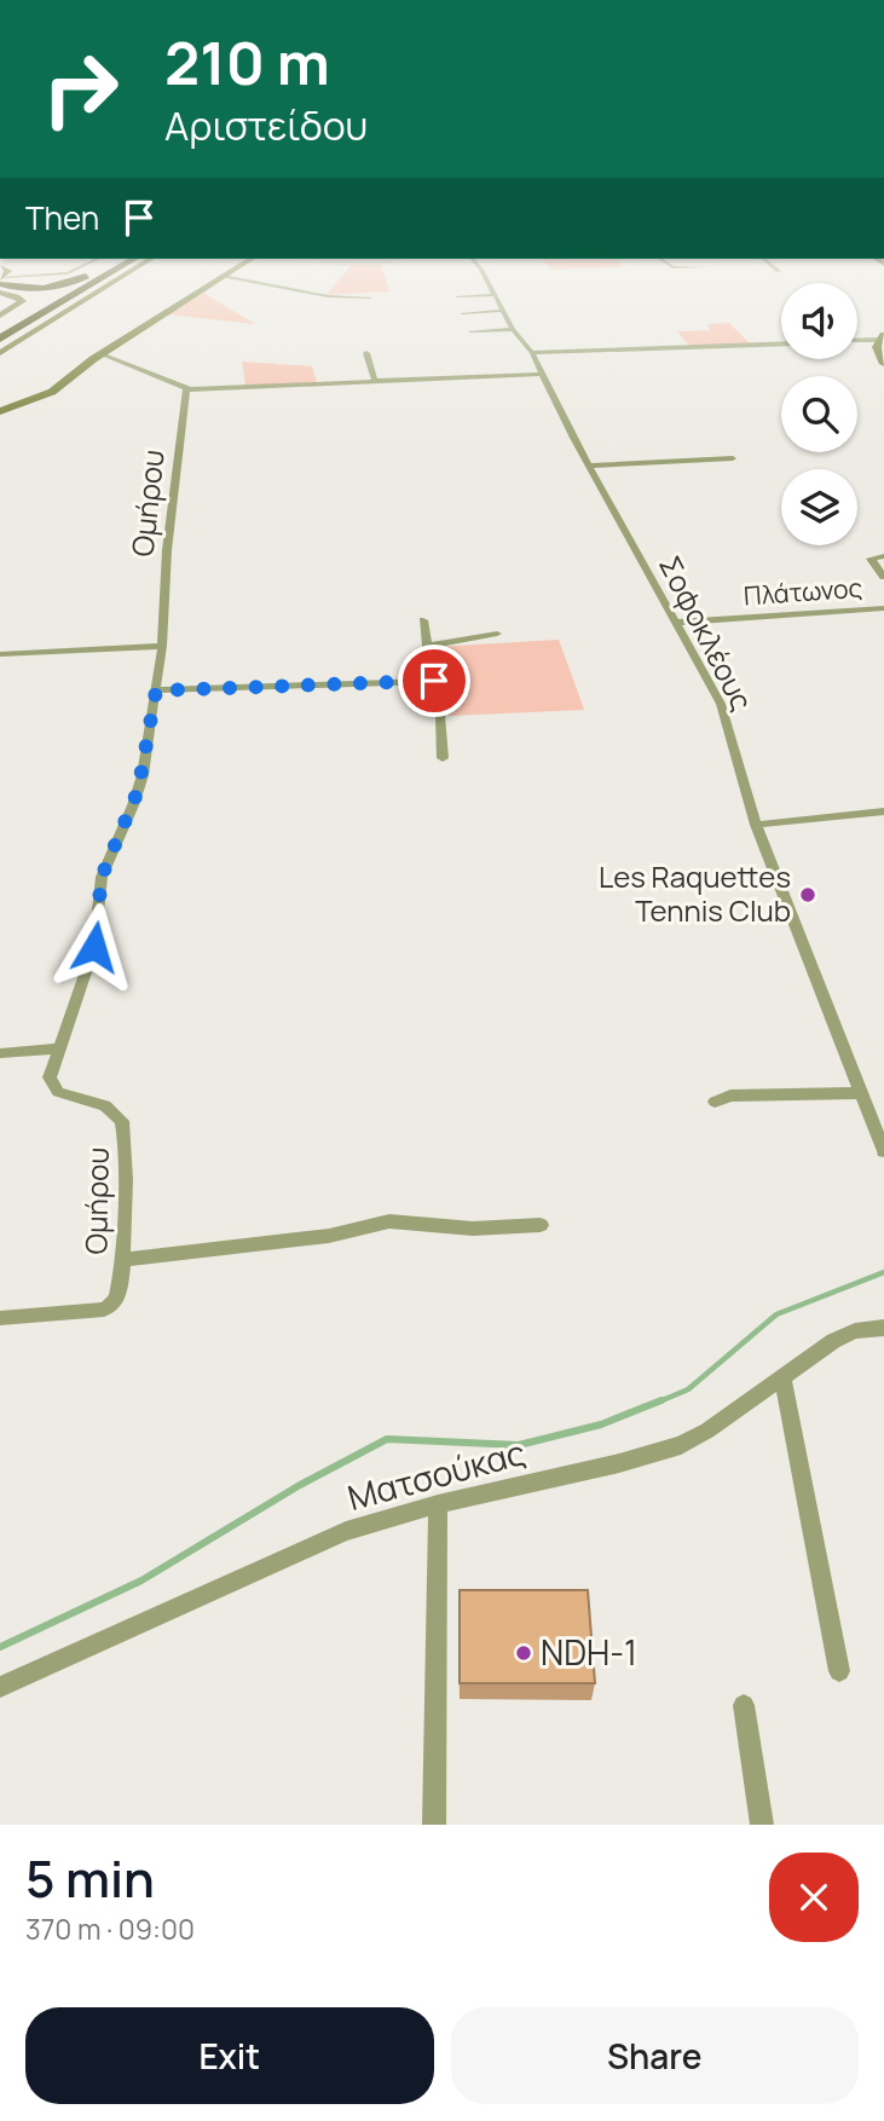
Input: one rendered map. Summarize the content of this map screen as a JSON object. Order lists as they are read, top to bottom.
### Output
{
  "streets": {
    "street": [
      "Ομήρου",
      "Πλάτωνος",
      "Σοφοκλέους",
      "Ματσούκας"
    ]
  },
  "crossings": [
    ["Πλάτωνος", "Σοφοκλέους"]
  ],
  "places": ["Les Raquettes Tennis Club", "NDH-1"],
  "page": {
    "turn": ["210 m", "Αριστείδου"],
    "then": "Then",
    "heading": ["5 min", "370 m · 09:00"],
    "buttons": ["Exit", "Share"]
  }
}
